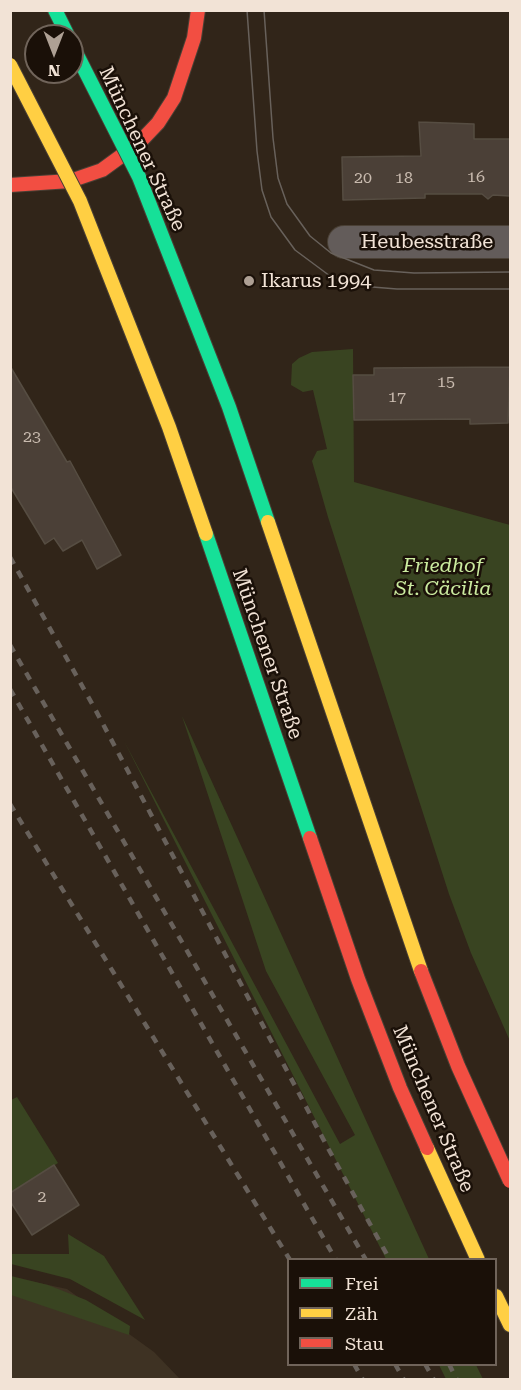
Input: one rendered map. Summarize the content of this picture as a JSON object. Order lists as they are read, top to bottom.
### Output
{
  "streets": {
    "highway": ["Münchener Straße"],
    "street": ["Heubesstraße"]
  },
  "parks": ["Friedhof St. Cäcilia"],
  "places": ["Ikarus 1994"],
  "house_numbers": [
    "16",
    "20",
    "18",
    "15",
    "17",
    "23",
    "2"
  ],
  "legend": ["Frei", "Zäh", "Stau"],
  "north": "bottom"
}
